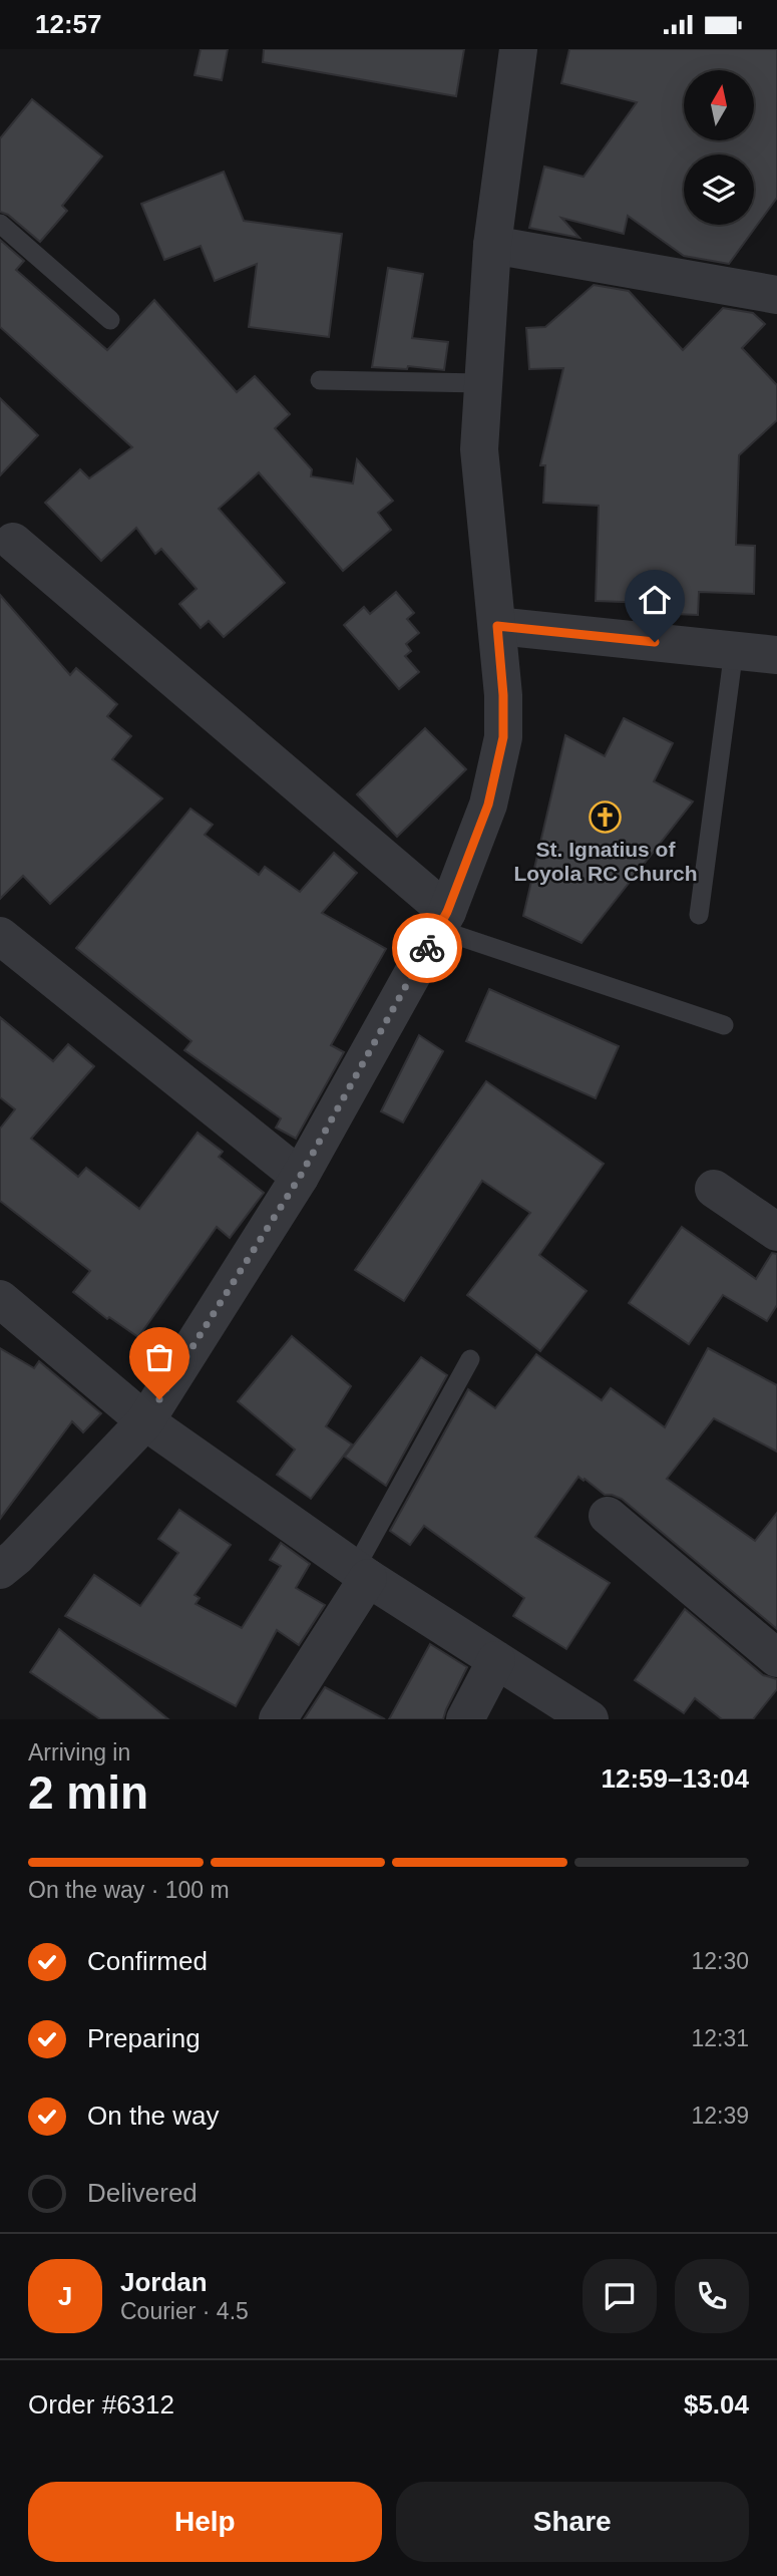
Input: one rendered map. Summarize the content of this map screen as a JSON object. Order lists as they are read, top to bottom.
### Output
{
  "places": {
    "church": ["St. Ignatius of Loyola RC Church"]
  },
  "north": "top",
  "page": {
    "status": "12:57",
    "heading": ["2 min", "Arriving in", "12:59–13:04"],
    "panel": [
      "Jordan",
      "Courier · 4.5",
      "Order #6312",
      "$5.04"
    ],
    "bar": "On the way · 100 m",
    "list": [
      ["Confirmed", "12:30"],
      ["Preparing", "12:31"],
      ["On the way", "12:39"],
      "Delivered"
    ],
    "round": "J",
    "buttons": ["Help", "Share"]
  }
}
